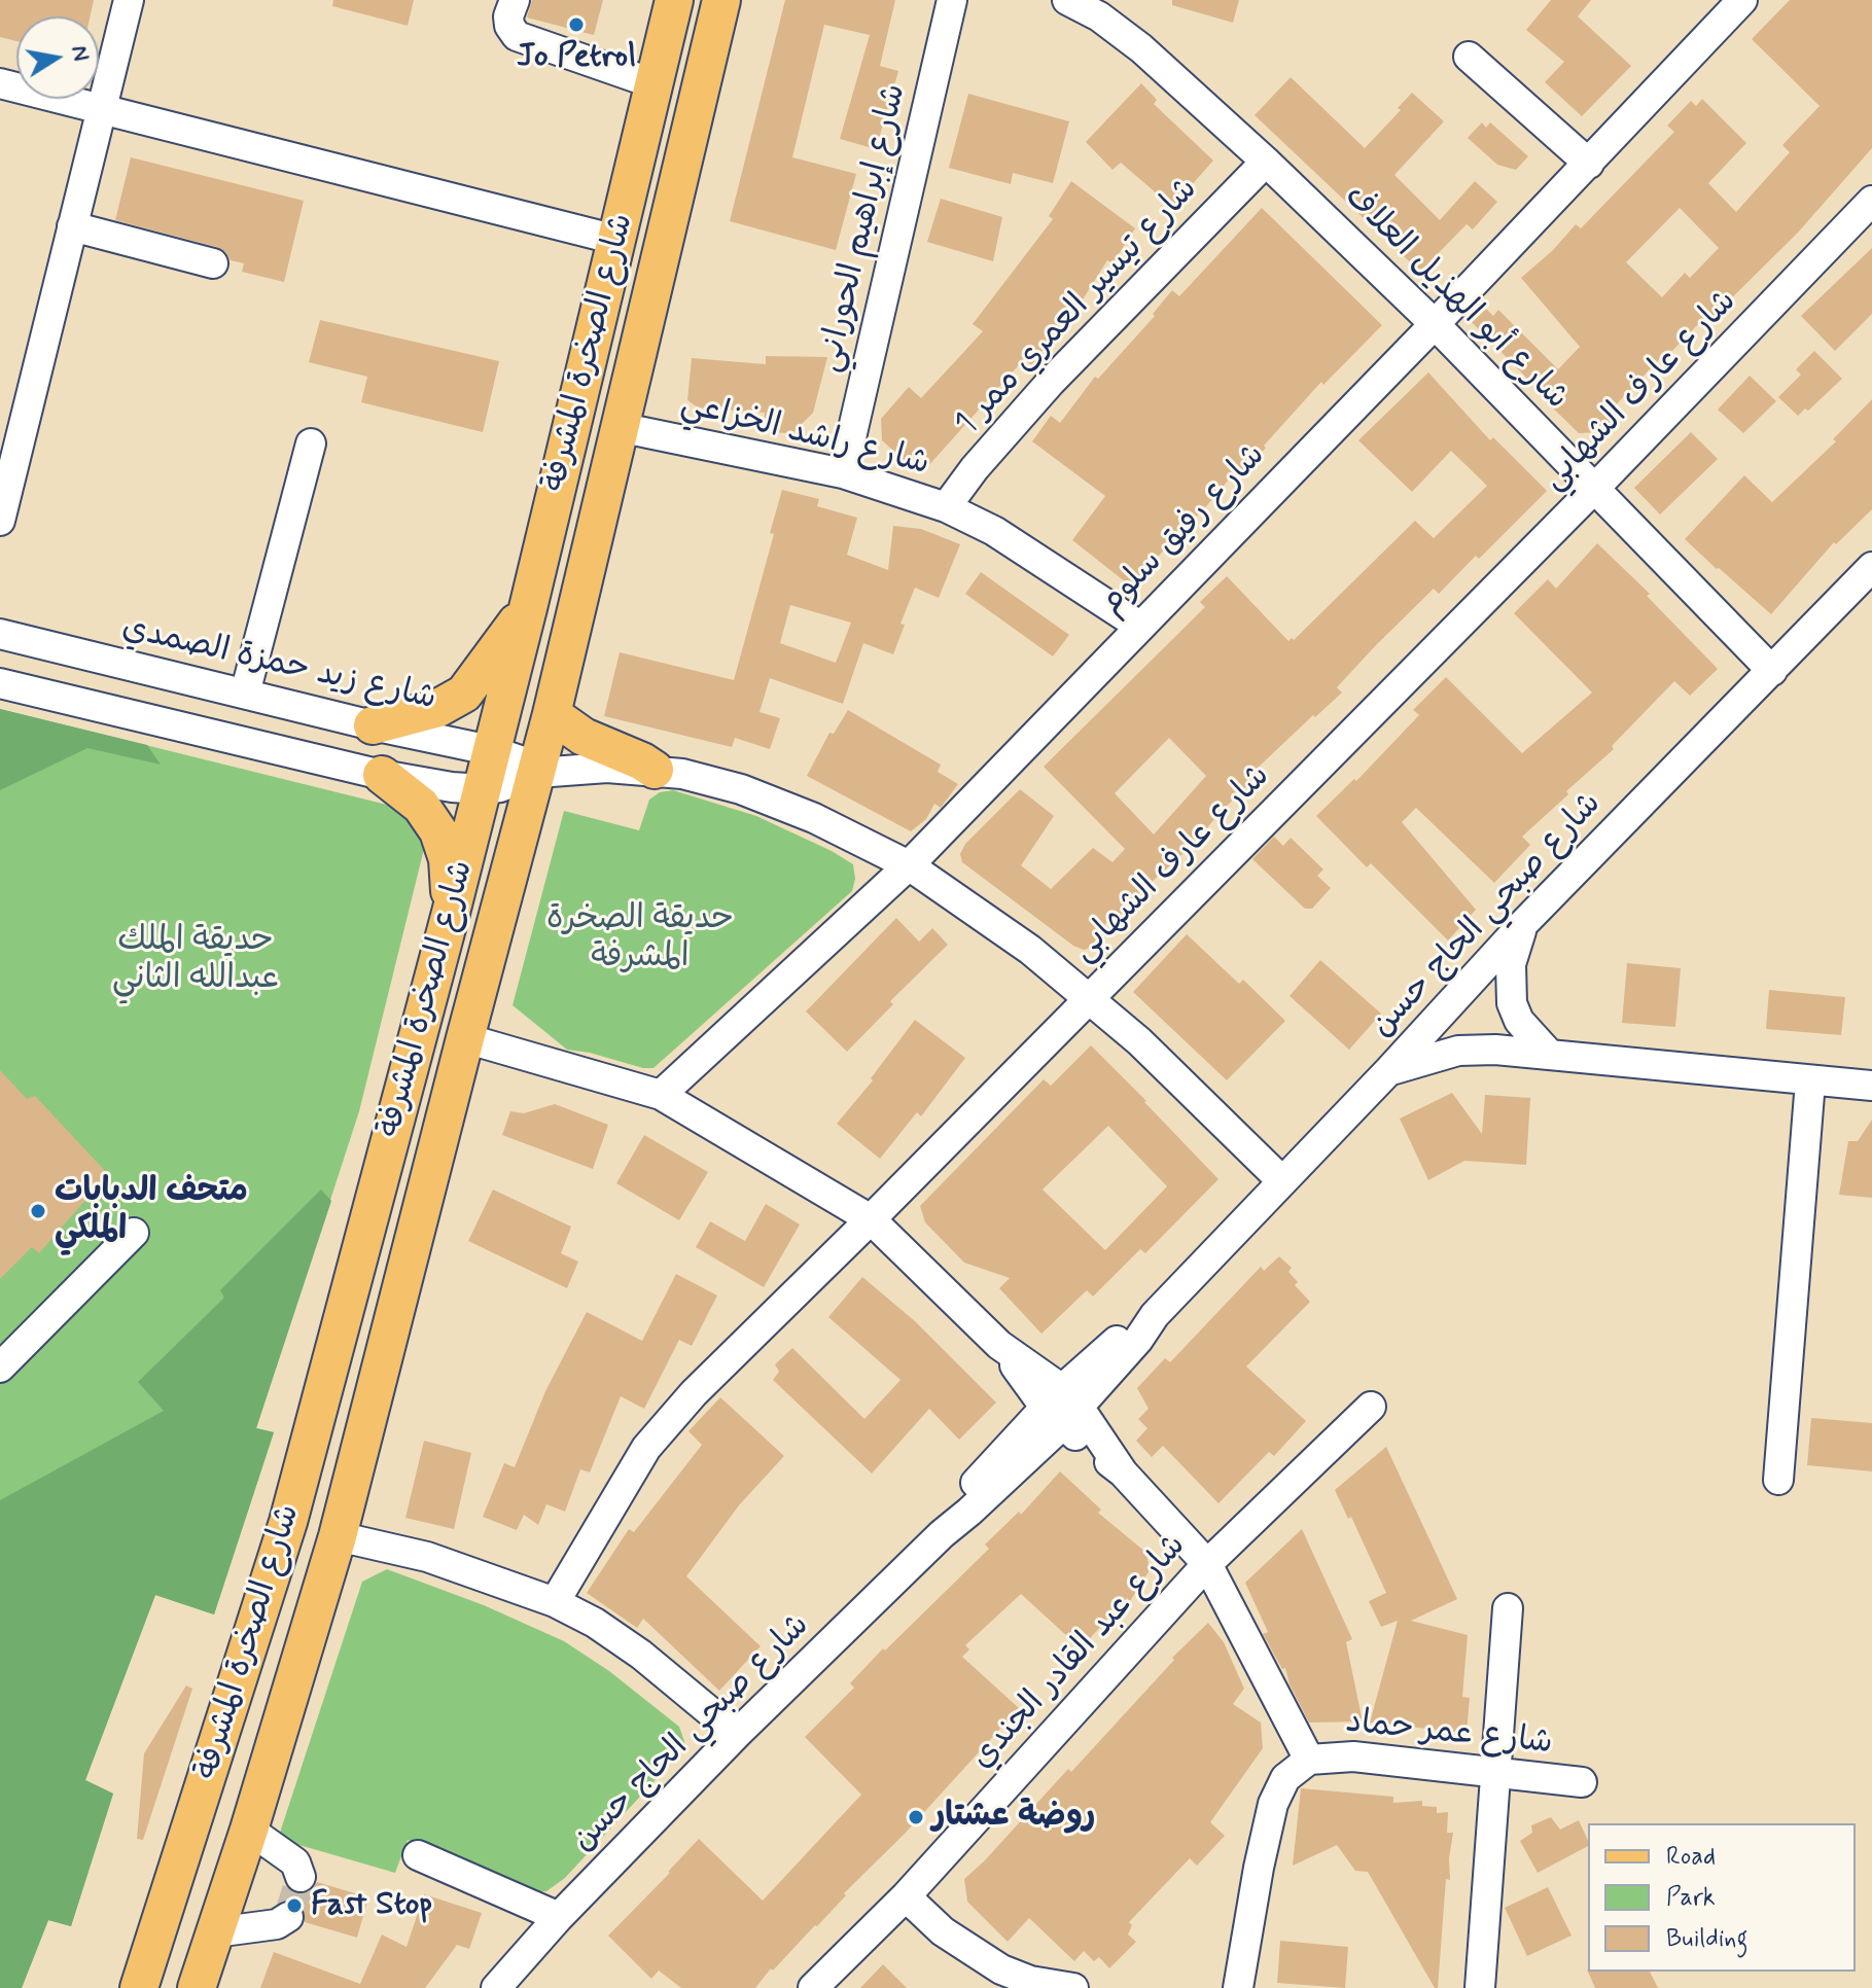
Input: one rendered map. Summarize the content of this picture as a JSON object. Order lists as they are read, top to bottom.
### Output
{
  "streets": {
    "main road": ["شارع الصخرة المشرفة"],
    "street": [
      "شارع إبراهيم الحوراني",
      "شارع أبو الهذيل العلاف",
      "شارع تيسير العمري ممر 1",
      "شارع عارف الشهابي",
      "شارع راشد الخزاعي",
      "شارع رفيق سلوم",
      "شارع زيد حمزة الصمدي",
      "شارع صبحي الحاج حسن",
      "شارع عبد القادر الجندي",
      "شارع عمر حماد"
    ]
  },
  "crossings": [
    ["شارع إبراهيم الحوراني", "شارع راشد الخزاعي"],
    ["شارع أبو الهذيل العلاف", "شارع تيسير العمري ممر 1"],
    ["شارع أبو الهذيل العلاف", "شارع عارف الشهابي"],
    ["شارع أبو الهذيل العلاف", "شارع رفيق سلوم"],
    ["شارع أبو الهذيل العلاف", "شارع صبحي الحاج حسن"],
    ["شارع تيسير العمري ممر 1", "شارع راشد الخزاعي"],
    ["شارع الصخرة المشرفة", "شارع راشد الخزاعي"],
    ["شارع الصخرة المشرفة", "شارع زيد حمزة الصمدي"],
    ["شارع راشد الخزاعي", "شارع رفيق سلوم"]
  ],
  "parks": ["حديقة الصخرة المشرفة", "حديقة الملك عبدالله الثاني"],
  "places": [
    "Jo Petrol",
    "متحف الدبابات الملكي",
    "روضة عشتار",
    "Fast Stop"
  ],
  "legend": ["Road", "Park", "Building"],
  "north": "right"
}
